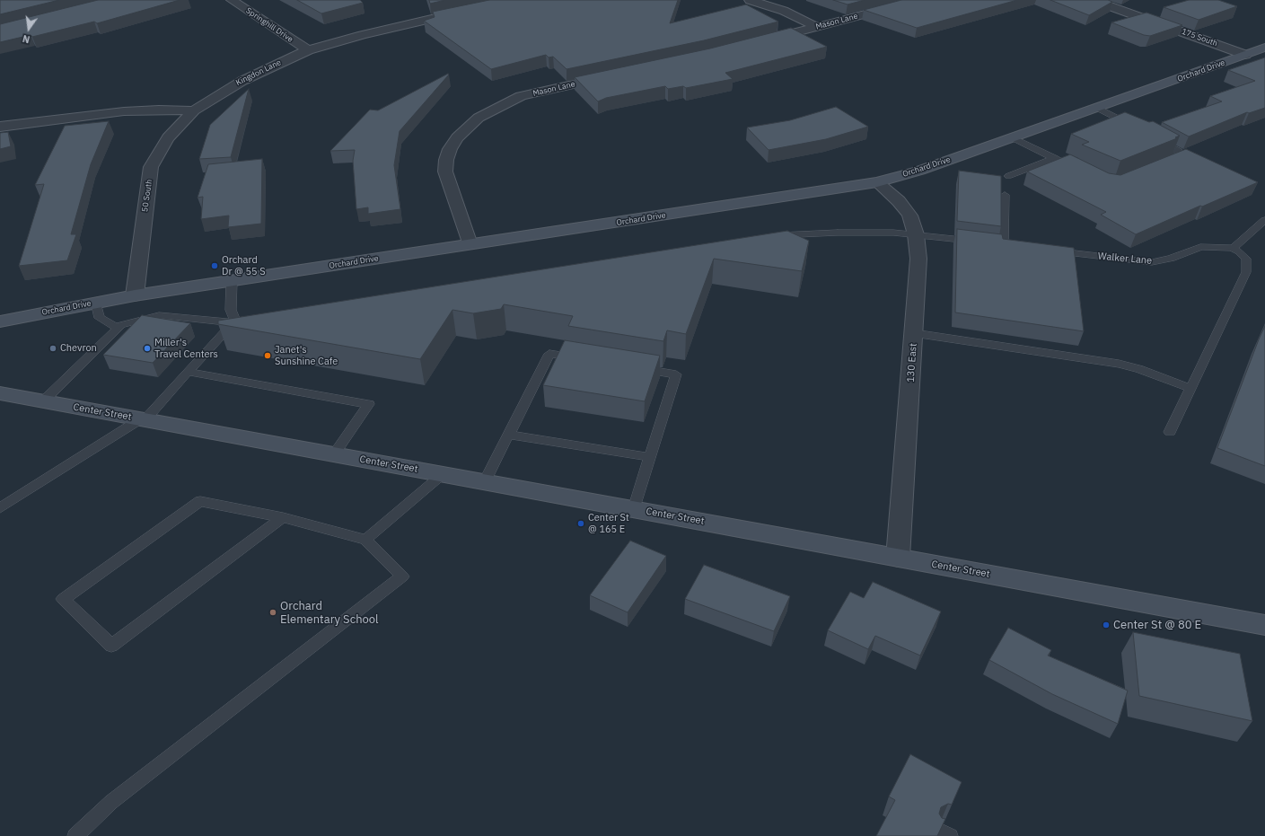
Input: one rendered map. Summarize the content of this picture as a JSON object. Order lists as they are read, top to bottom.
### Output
{
  "streets": {
    "main road": ["Orchard Drive", "Center Street"],
    "street": [
      "Mason Lane",
      "Springhill Drive",
      "175 South",
      "Kingdon Lane",
      "50 South",
      "130 East"
    ],
    "lane": ["Walker Lane"]
  },
  "crossings": [
    ["Mason Lane", "Orchard Drive"],
    ["Springhill Drive", "Kingdon Lane"],
    ["175 South", "Orchard Drive"],
    ["Orchard Drive", "50 South"],
    ["Orchard Drive", "130 East"],
    ["Kingdon Lane", "50 South"],
    ["130 East", "Center Street"]
  ],
  "places": [
    "Orchard Dr @ 55 S",
    "Chevron",
    "Miller's Travel Centers",
    "Janet's Sunshine Cafe",
    "Center St @ 165 E",
    "Orchard Elementary School",
    "Center St @ 80 E"
  ],
  "north": "bottom"
}
